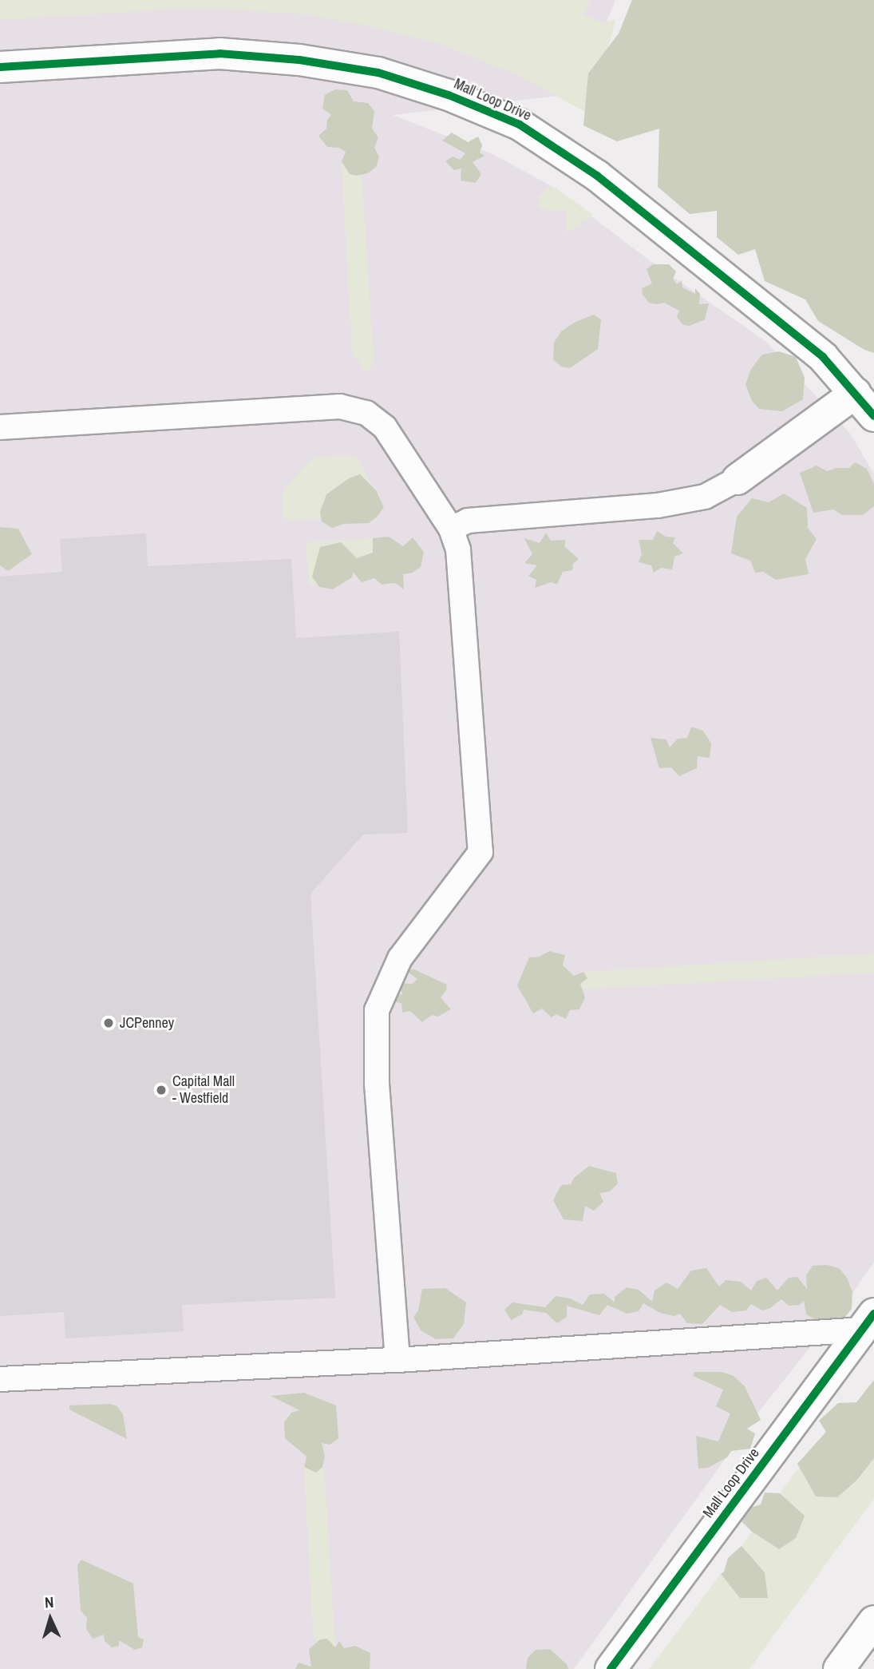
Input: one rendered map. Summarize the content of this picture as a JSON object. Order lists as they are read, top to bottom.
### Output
{
  "streets": {
    "street": ["Mall Loop Drive"]
  },
  "places": ["JCPenney", "Capital Mall - Westfield"],
  "north": "top"
}
